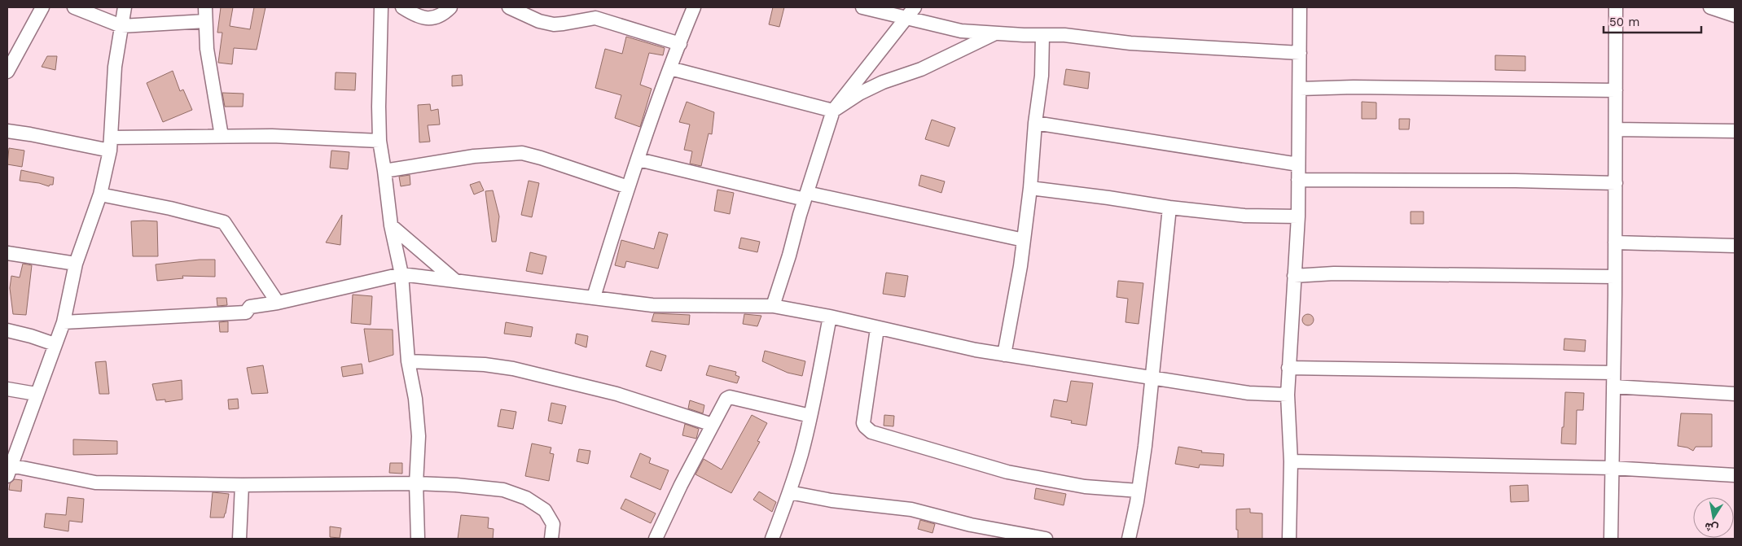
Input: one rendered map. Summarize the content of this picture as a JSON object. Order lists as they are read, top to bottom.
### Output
{
  "scale_bar": "50 m",
  "north": "bottom"
}
